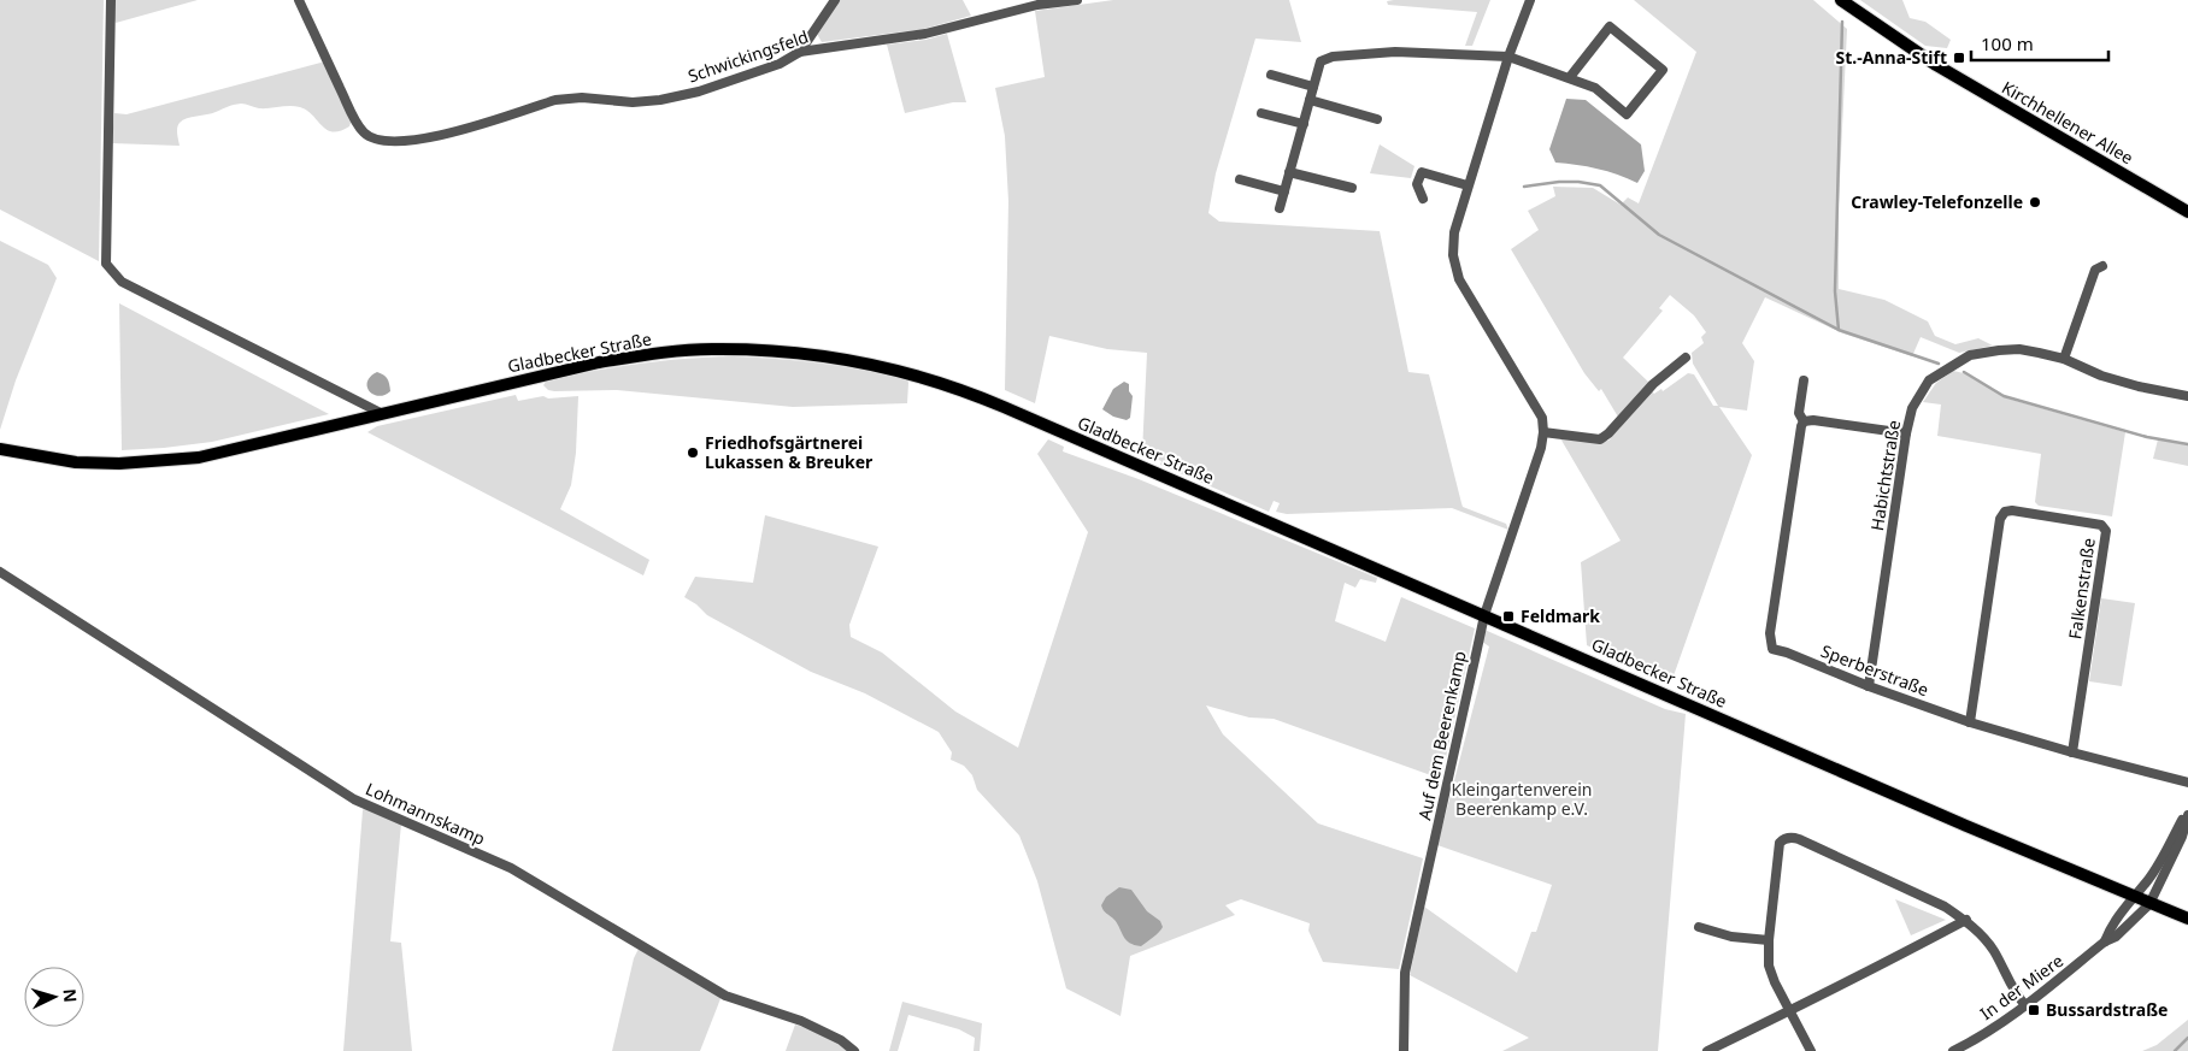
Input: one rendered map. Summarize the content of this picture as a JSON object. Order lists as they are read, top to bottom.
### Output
{
  "streets": {
    "main road": ["Kirchhellener Allee", "Gladbecker Straße"],
    "street": [
      "Schwickingsfeld",
      "Habichtstraße",
      "Falkenstraße",
      "Sperberstraße",
      "Auf dem Beerenkamp",
      "Lohmannskamp",
      "In der Miere"
    ]
  },
  "crossings": [
    ["Gladbecker Straße", "Auf dem Beerenkamp"],
    ["Gladbecker Straße", "In der Miere"],
    ["Habichtstraße", "Sperberstraße"],
    ["Falkenstraße", "Sperberstraße"]
  ],
  "parks": ["Kleingartenverein Beerenkamp e.V."],
  "places": {
    "transit": ["St.-Anna-Stift", "Feldmark", "Bussardstraße"],
    "other": ["Crawley-Telefonzelle", "Friedhofsgärtnerei Lukassen & Breuker"]
  },
  "scale_bar": "100 m",
  "north": "right"
}
